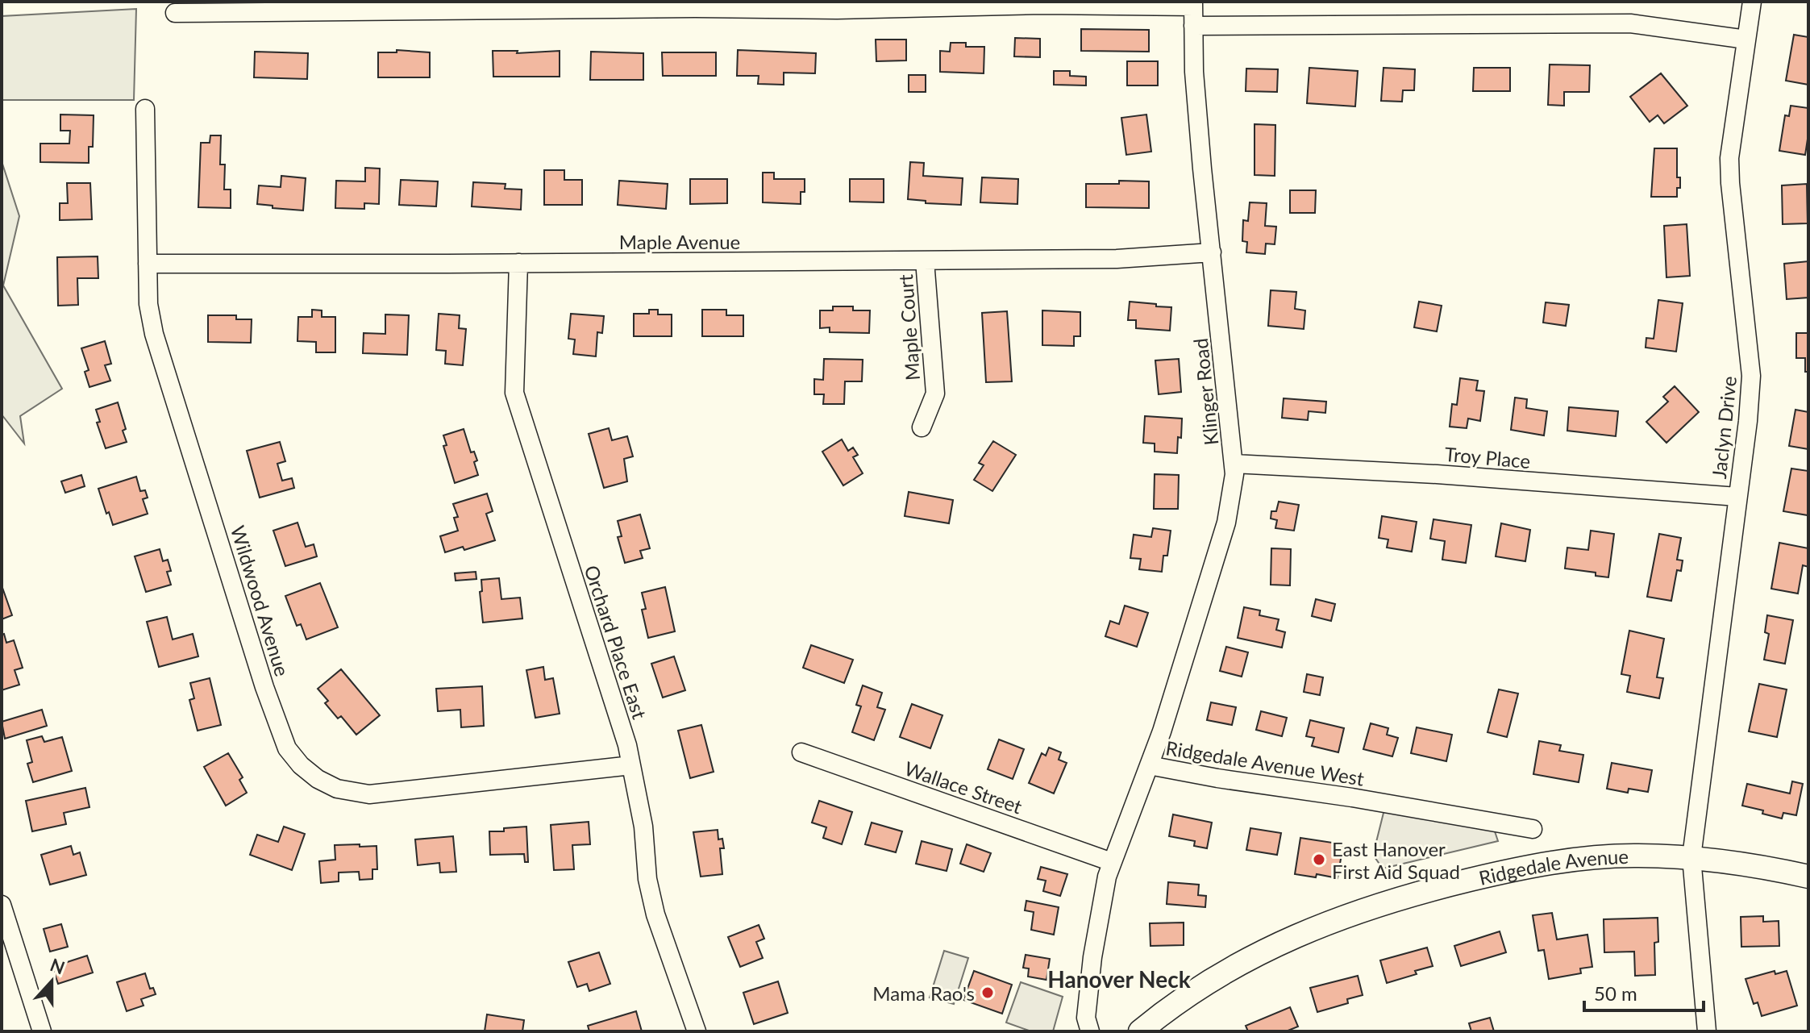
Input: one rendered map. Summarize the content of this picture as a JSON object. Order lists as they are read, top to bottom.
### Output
{
  "streets": {
    "main road": ["Ridgedale Avenue"],
    "street": [
      "Maple Avenue",
      "Maple Court",
      "Klinger Road",
      "Jaclyn Drive",
      "Troy Place",
      "Wildwood Avenue",
      "Orchard Place East",
      "Ridgedale Avenue West",
      "Wallace Street"
    ]
  },
  "crossings": [
    ["Maple Avenue", "Maple Court"],
    ["Maple Avenue", "Klinger Road"],
    ["Maple Avenue", "Wildwood Avenue"],
    ["Maple Avenue", "Orchard Place East"],
    ["Klinger Road", "Troy Place"],
    ["Klinger Road", "Ridgedale Avenue West"],
    ["Jaclyn Drive", "Troy Place"],
    ["Jaclyn Drive", "Ridgedale Avenue"],
    ["Wildwood Avenue", "Orchard Place East"],
    ["Ridgedale Avenue West", "Wallace Street"]
  ],
  "districts": ["Hanover Neck"],
  "places": ["East Hanover First Aid Squad", "Mama Rao's"],
  "scale_bar": "50 m",
  "north": "top"
}
